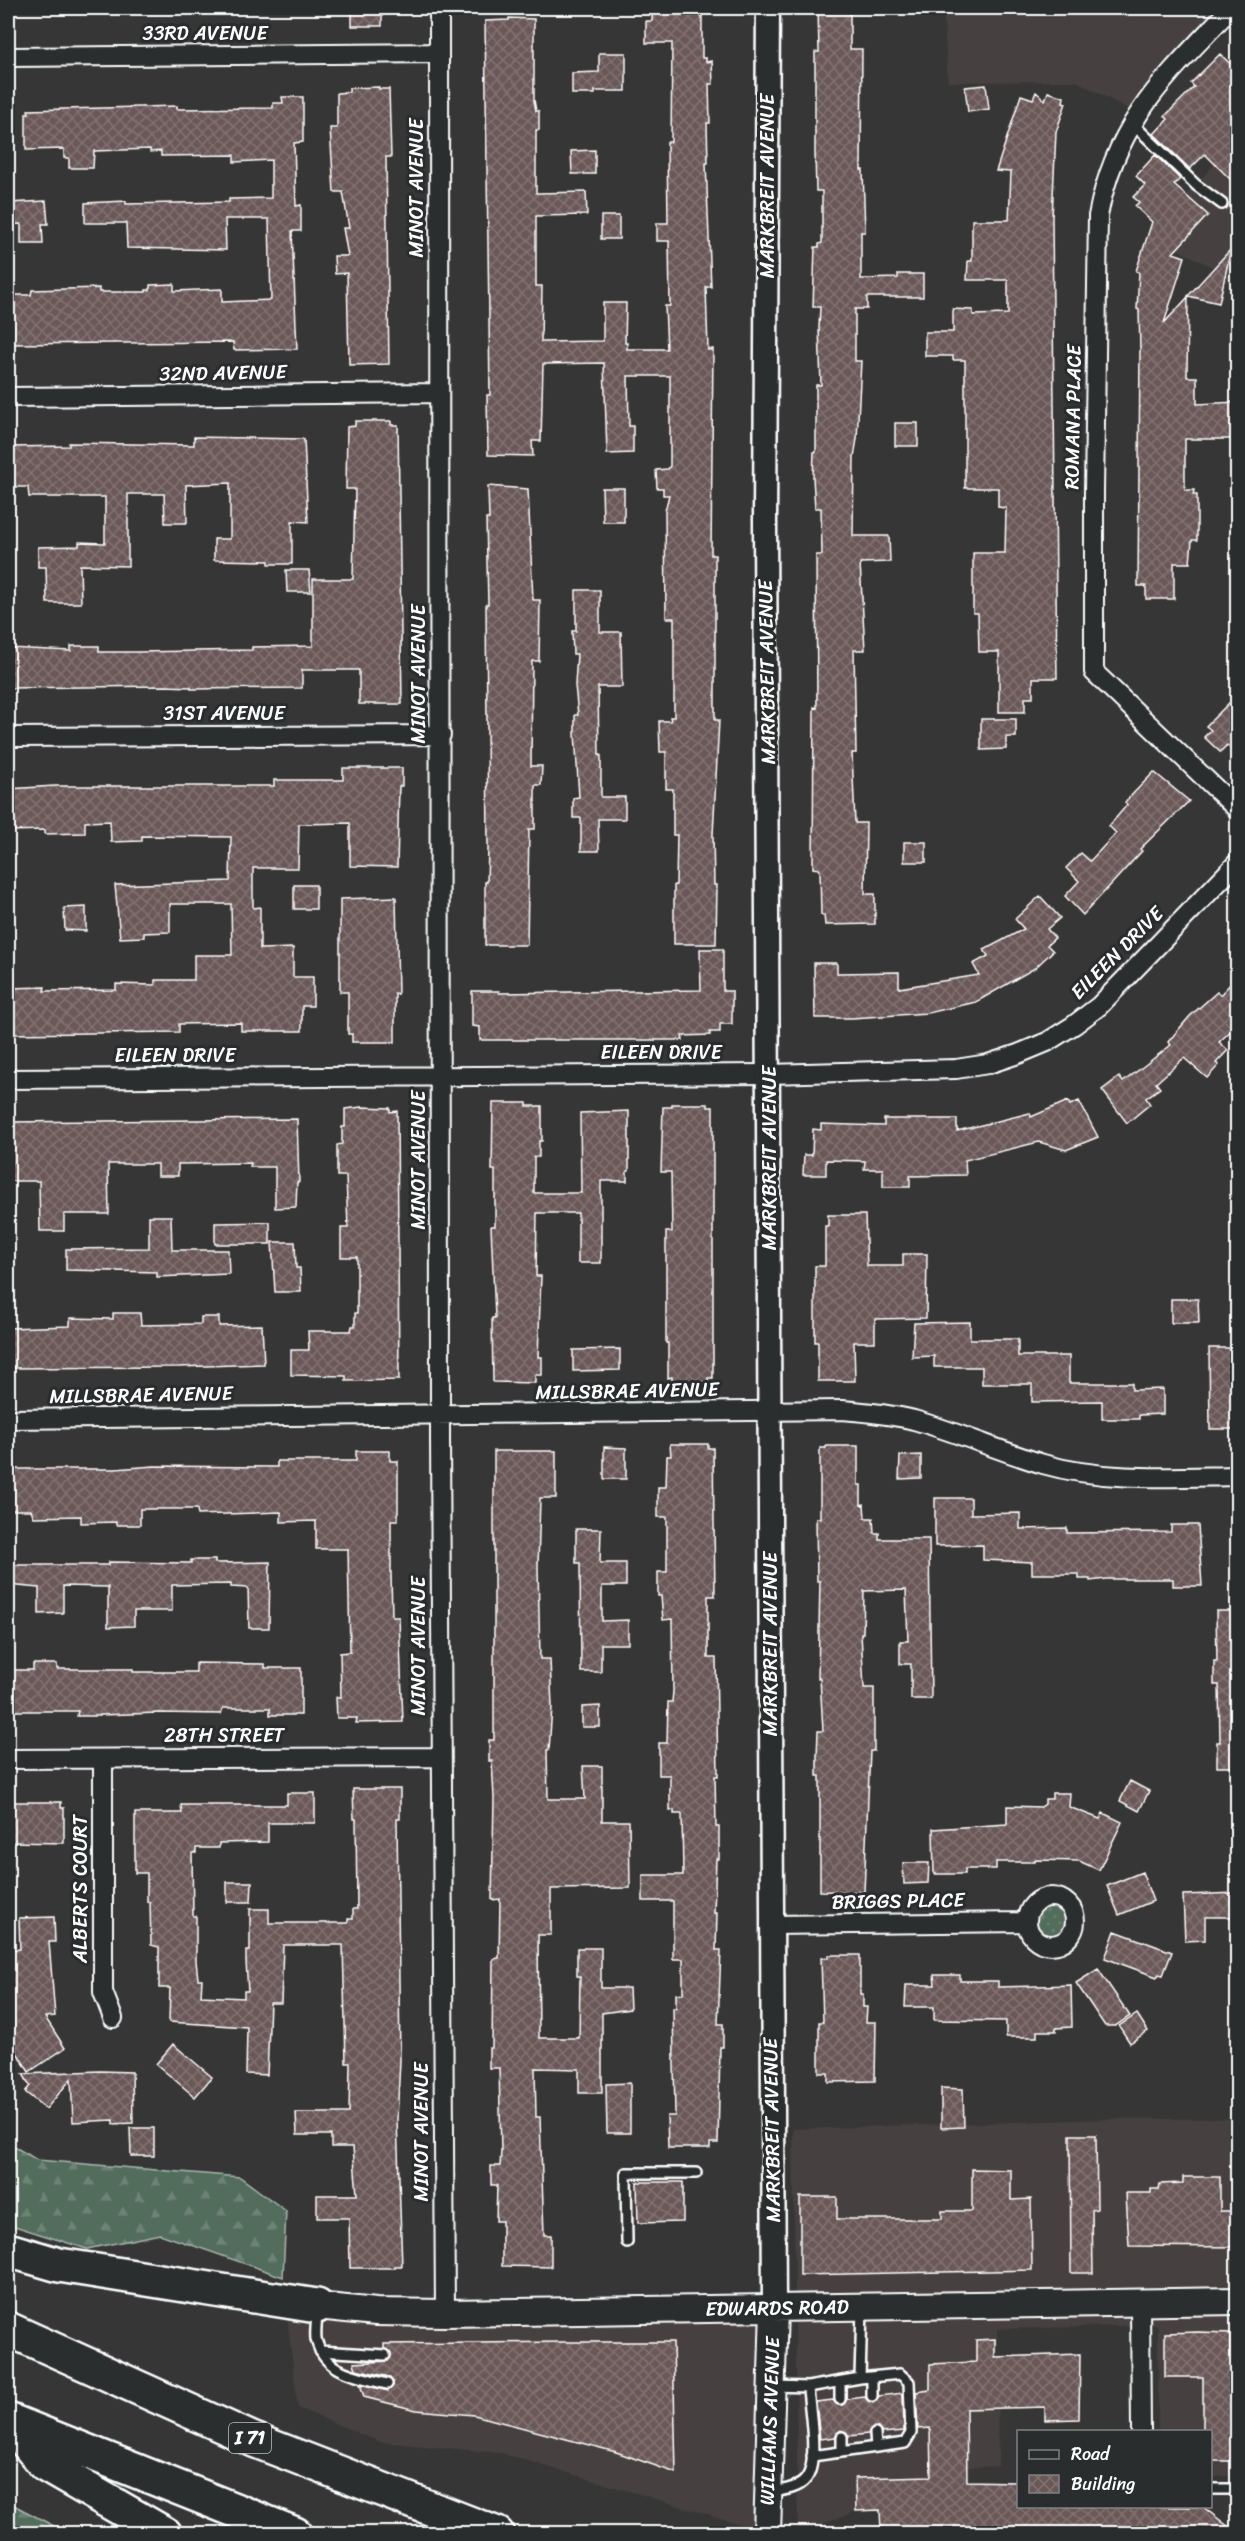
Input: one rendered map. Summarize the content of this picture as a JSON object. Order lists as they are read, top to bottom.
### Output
{
  "streets": {
    "highway": ["I 71"],
    "main road": ["EDWARDS ROAD", "WILLIAMS AVENUE"],
    "street": [
      "33RD AVENUE",
      "MARKBREIT AVENUE",
      "MINOT AVENUE",
      "32ND AVENUE",
      "ROMANA PLACE",
      "31ST AVENUE",
      "EILEEN DRIVE",
      "MILLSBRAE AVENUE",
      "28TH STREET",
      "ALBERTS COURT",
      "BRIGGS PLACE"
    ]
  },
  "crossings": [
    ["33RD AVENUE", "MINOT AVENUE"],
    ["MARKBREIT AVENUE", "EILEEN DRIVE"],
    ["MARKBREIT AVENUE", "MILLSBRAE AVENUE"],
    ["MARKBREIT AVENUE", "BRIGGS PLACE"],
    ["MARKBREIT AVENUE", "EDWARDS ROAD"],
    ["MARKBREIT AVENUE", "WILLIAMS AVENUE"],
    ["MINOT AVENUE", "32ND AVENUE"],
    ["MINOT AVENUE", "31ST AVENUE"],
    ["MINOT AVENUE", "EILEEN DRIVE"],
    ["MINOT AVENUE", "MILLSBRAE AVENUE"],
    ["MINOT AVENUE", "28TH STREET"],
    ["MINOT AVENUE", "EDWARDS ROAD"],
    ["28TH STREET", "ALBERTS COURT"],
    ["EDWARDS ROAD", "WILLIAMS AVENUE"]
  ],
  "legend": ["Road", "Building"]
}
